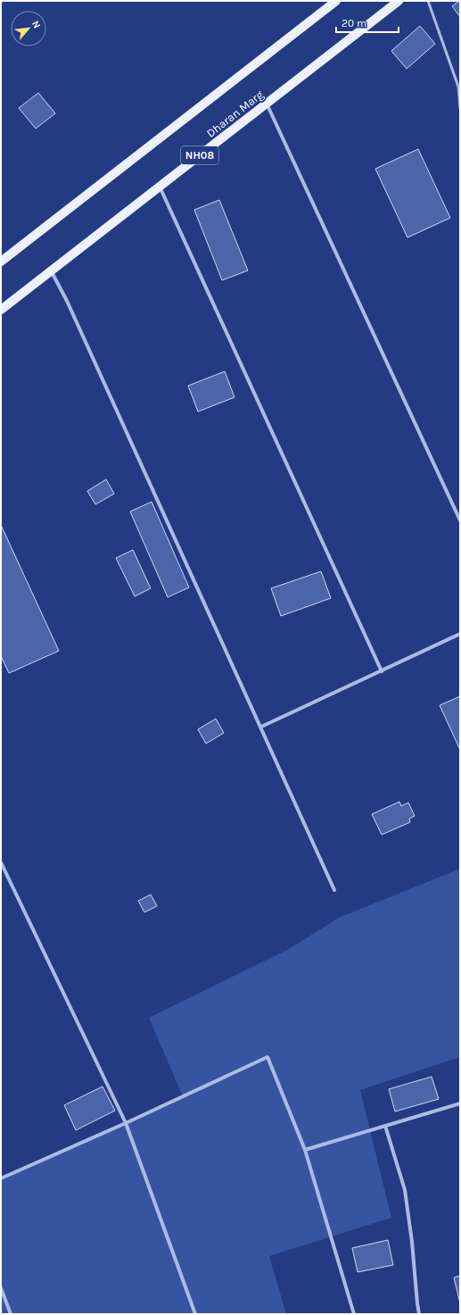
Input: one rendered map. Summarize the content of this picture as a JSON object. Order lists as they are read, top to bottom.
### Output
{
  "streets": {
    "main road": ["Dharan Marg", "NH08"]
  },
  "scale_bar": "20 m",
  "north": "top right"
}
